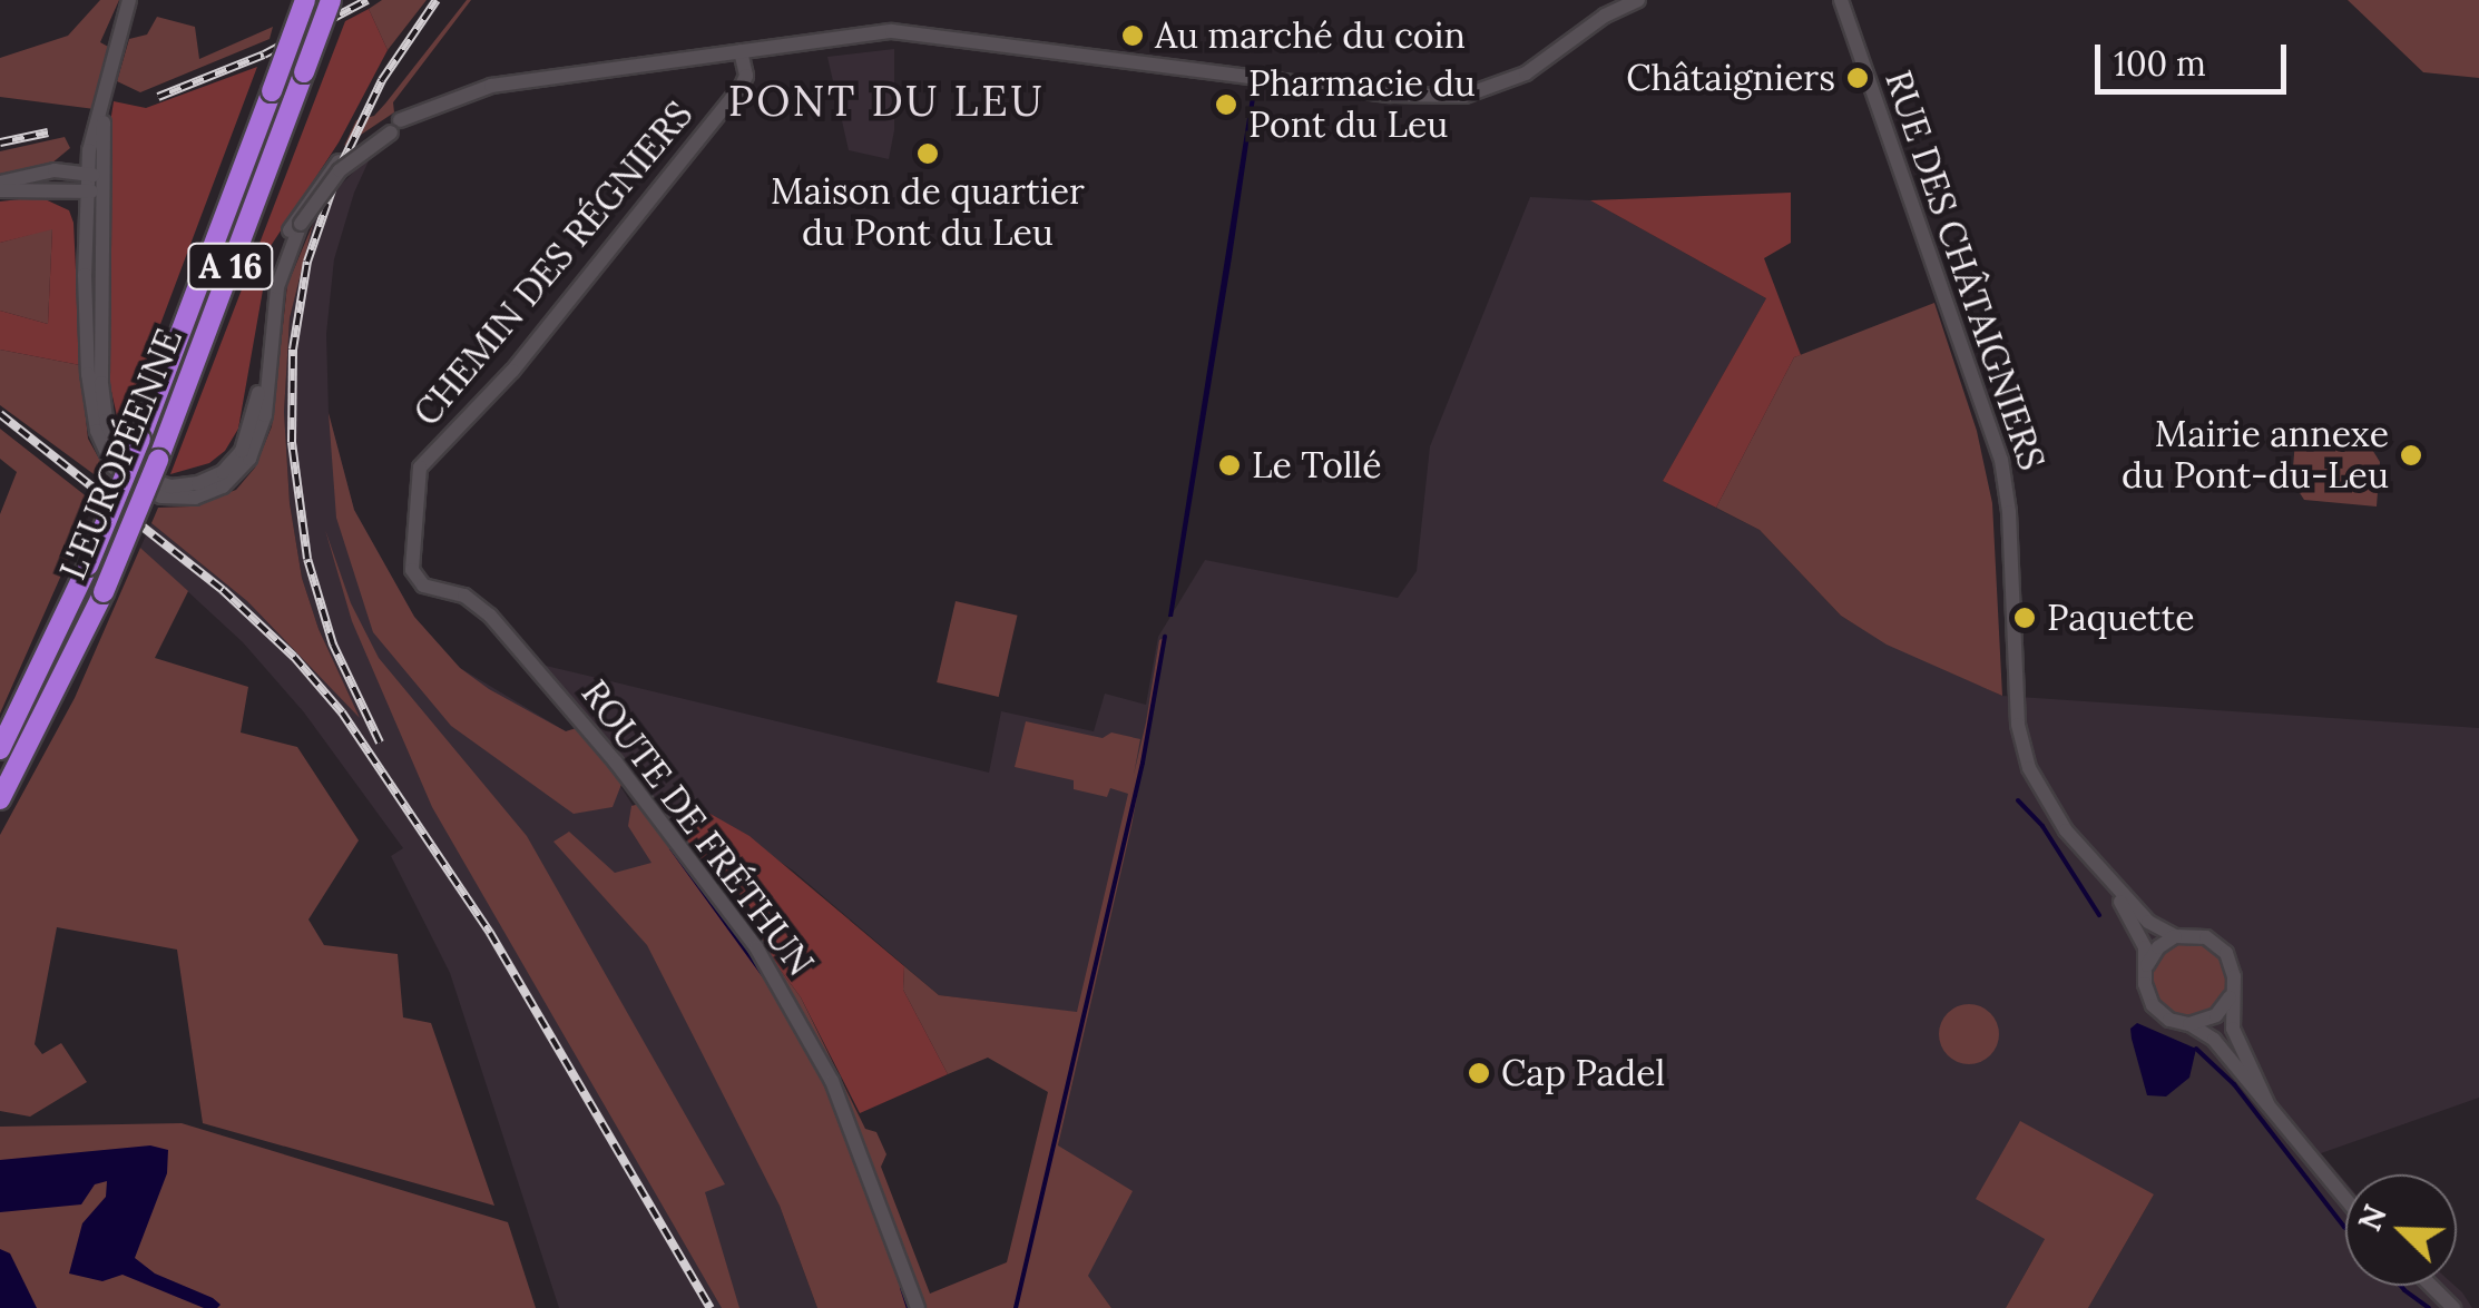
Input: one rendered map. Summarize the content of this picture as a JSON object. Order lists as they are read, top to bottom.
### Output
{
  "streets": {
    "highway": ["A 16", "L'EUROPÉENNE"],
    "street": ["CHEMIN DES RÉGNIERS", "RUE DES CHÂTAIGNIERS", "ROUTE DE FRÉTHUN"]
  },
  "crossings": [
    ["CHEMIN DES RÉGNIERS", "ROUTE DE FRÉTHUN"]
  ],
  "districts": ["PONT DU LEU"],
  "places": [
    "Au marché du coin",
    "Châtaigniers",
    "Pharmacie du Pont du Leu",
    "Maison de quartier du Pont du Leu",
    "Mairie annexe du Pont-du-Leu",
    "Le Tollé",
    "Paquette",
    "Cap Padel"
  ],
  "scale_bar": "100 m",
  "north": "top left"
}
